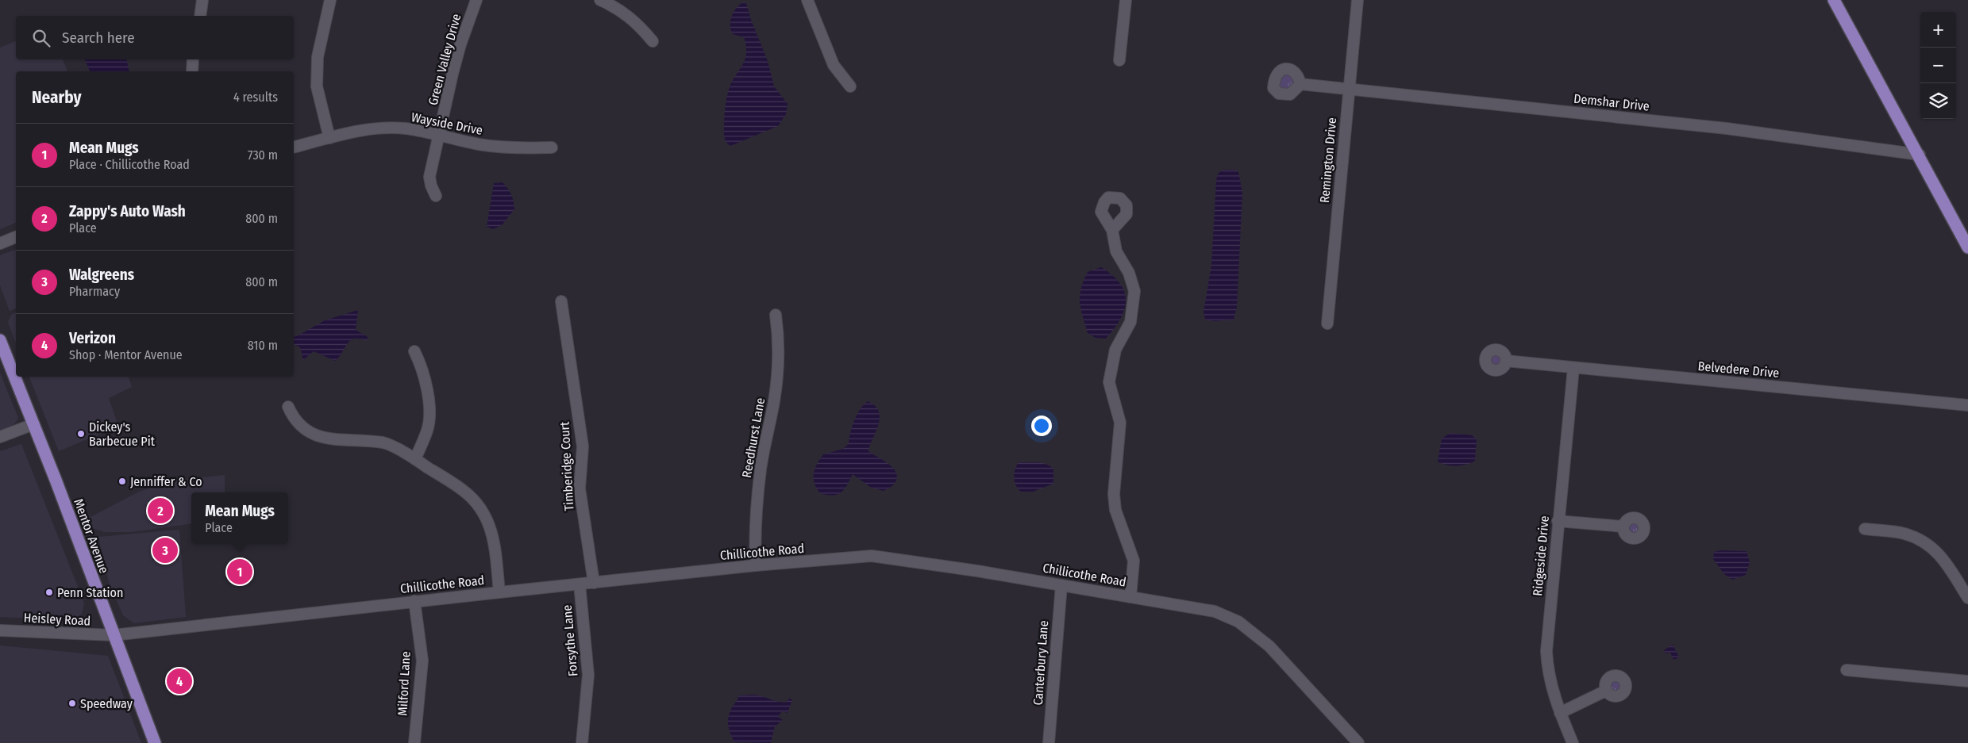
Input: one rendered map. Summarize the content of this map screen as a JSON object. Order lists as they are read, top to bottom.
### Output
{
  "streets": {
    "main road": ["Mentor Avenue"],
    "street": [
      "Green Valley Drive",
      "Demshar Drive",
      "Wayside Drive",
      "Remington Drive",
      "Belvedere Drive",
      "Reedhurst Lane",
      "Timberidge Court",
      "Chillicothe Road",
      "Ridgeside Drive",
      "Heisley Road",
      "Forsythe Lane",
      "Canterbury Lane",
      "Milford Lane"
    ]
  },
  "crossings": [
    ["Green Valley Drive", "Wayside Drive"],
    ["Demshar Drive", "Remington Drive"],
    ["Belvedere Drive", "Ridgeside Drive"],
    ["Reedhurst Lane", "Chillicothe Road"],
    ["Timberidge Court", "Chillicothe Road"],
    ["Mentor Avenue", "Chillicothe Road"],
    ["Mentor Avenue", "Heisley Road"],
    ["Chillicothe Road", "Heisley Road"],
    ["Chillicothe Road", "Forsythe Lane"],
    ["Chillicothe Road", "Canterbury Lane"],
    ["Chillicothe Road", "Milford Lane"]
  ],
  "places": [
    "Dickey's Barbecue Pit",
    "Jenniffer & Co",
    "Penn Station",
    "Speedway"
  ],
  "page": {
    "map_buttons": ["+", "−"],
    "search": "Search here",
    "heading": ["Nearby", "4 results"],
    "list": [
      {
        "mark": "1",
        "name": "Mean Mugs",
        "note": "Place · Chillicothe Road",
        "value": "730 m"
      },
      {
        "mark": "2",
        "name": "Zappy's Auto Wash",
        "note": "Place",
        "value": "800 m"
      },
      {
        "mark": "3",
        "name": "Walgreens",
        "note": "Pharmacy",
        "value": "800 m"
      },
      {
        "mark": "4",
        "name": "Verizon",
        "note": "Shop · Mentor Avenue",
        "value": "810 m"
      }
    ],
    "popup": ["Mean Mugs", "Place"],
    "pins": [
      "2",
      "3",
      "1",
      "4"
    ]
  }
}
